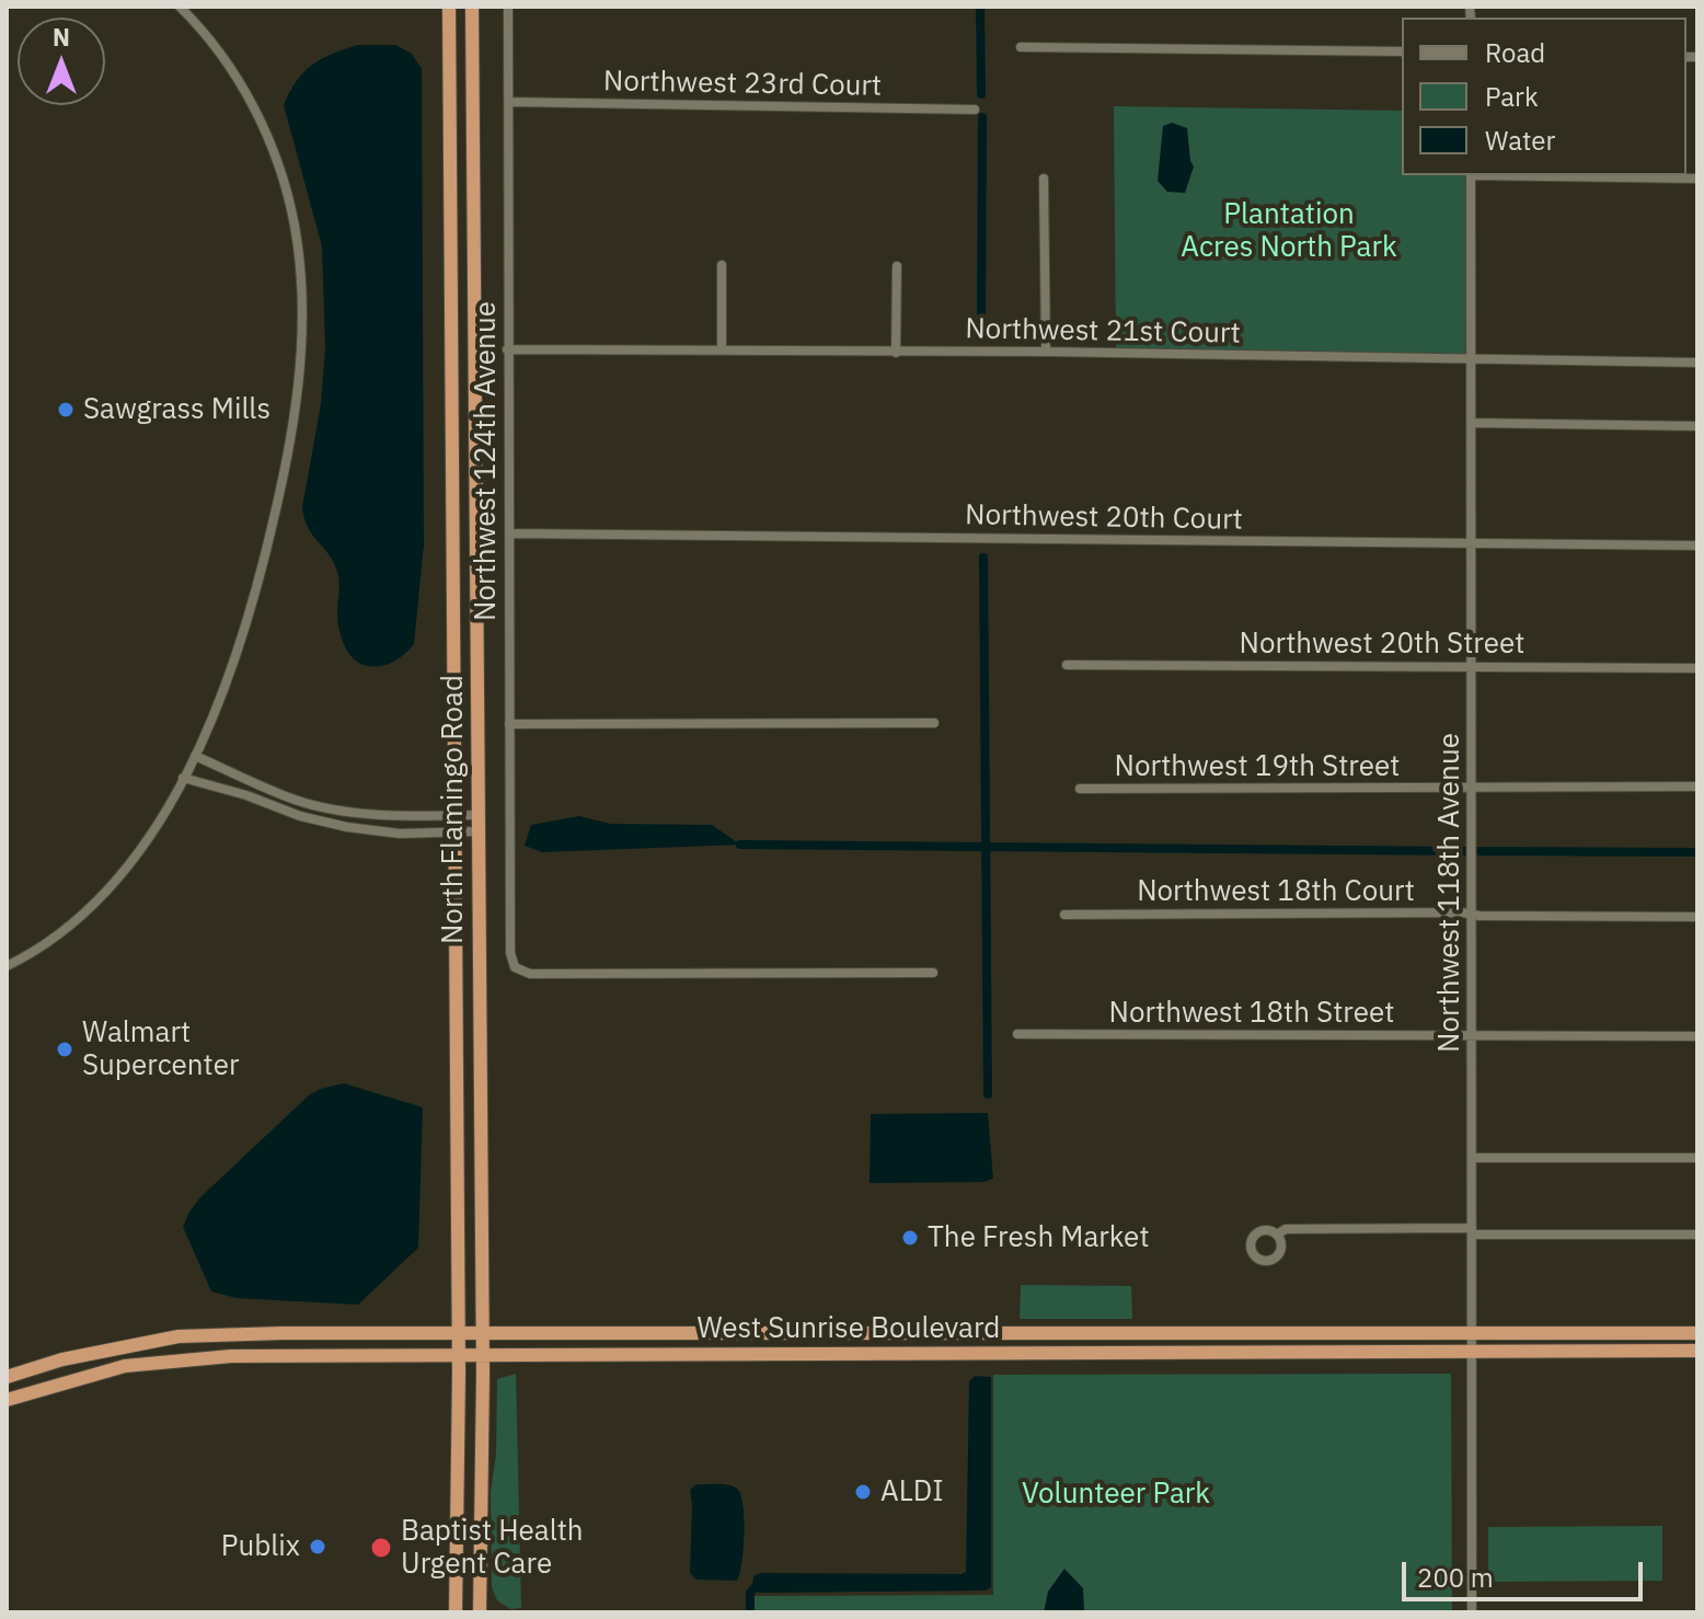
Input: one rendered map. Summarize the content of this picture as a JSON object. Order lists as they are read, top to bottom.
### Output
{
  "streets": {
    "highway": ["North Flamingo Road", "West Sunrise Boulevard"],
    "street": [
      "Northwest 23rd Court",
      "Northwest 21st Court",
      "Northwest 124th Avenue",
      "Northwest 20th Court",
      "Northwest 20th Street",
      "Northwest 19th Street",
      "Northwest 18th Court",
      "Northwest 118th Avenue",
      "Northwest 18th Street"
    ]
  },
  "crossings": [
    ["Northwest 23rd Court", "Northwest 124th Avenue"],
    ["Northwest 21st Court", "Northwest 124th Avenue"],
    ["Northwest 21st Court", "Northwest 118th Avenue"],
    ["Northwest 124th Avenue", "Northwest 20th Court"],
    ["Northwest 20th Court", "Northwest 118th Avenue"],
    ["Northwest 20th Street", "Northwest 118th Avenue"],
    ["Northwest 19th Street", "Northwest 118th Avenue"],
    ["North Flamingo Road", "West Sunrise Boulevard"],
    ["Northwest 18th Court", "Northwest 118th Avenue"],
    ["Northwest 118th Avenue", "Northwest 18th Street"],
    ["Northwest 118th Avenue", "West Sunrise Boulevard"]
  ],
  "parks": ["Plantation Acres North Park", "Volunteer Park"],
  "places": [
    "Sawgrass Mills",
    "Walmart Supercenter",
    "The Fresh Market",
    "ALDI",
    "Publix",
    "Baptist Health Urgent Care"
  ],
  "legend": ["Road", "Park", "Water"],
  "scale_bar": "200 m",
  "north": "top"
}
